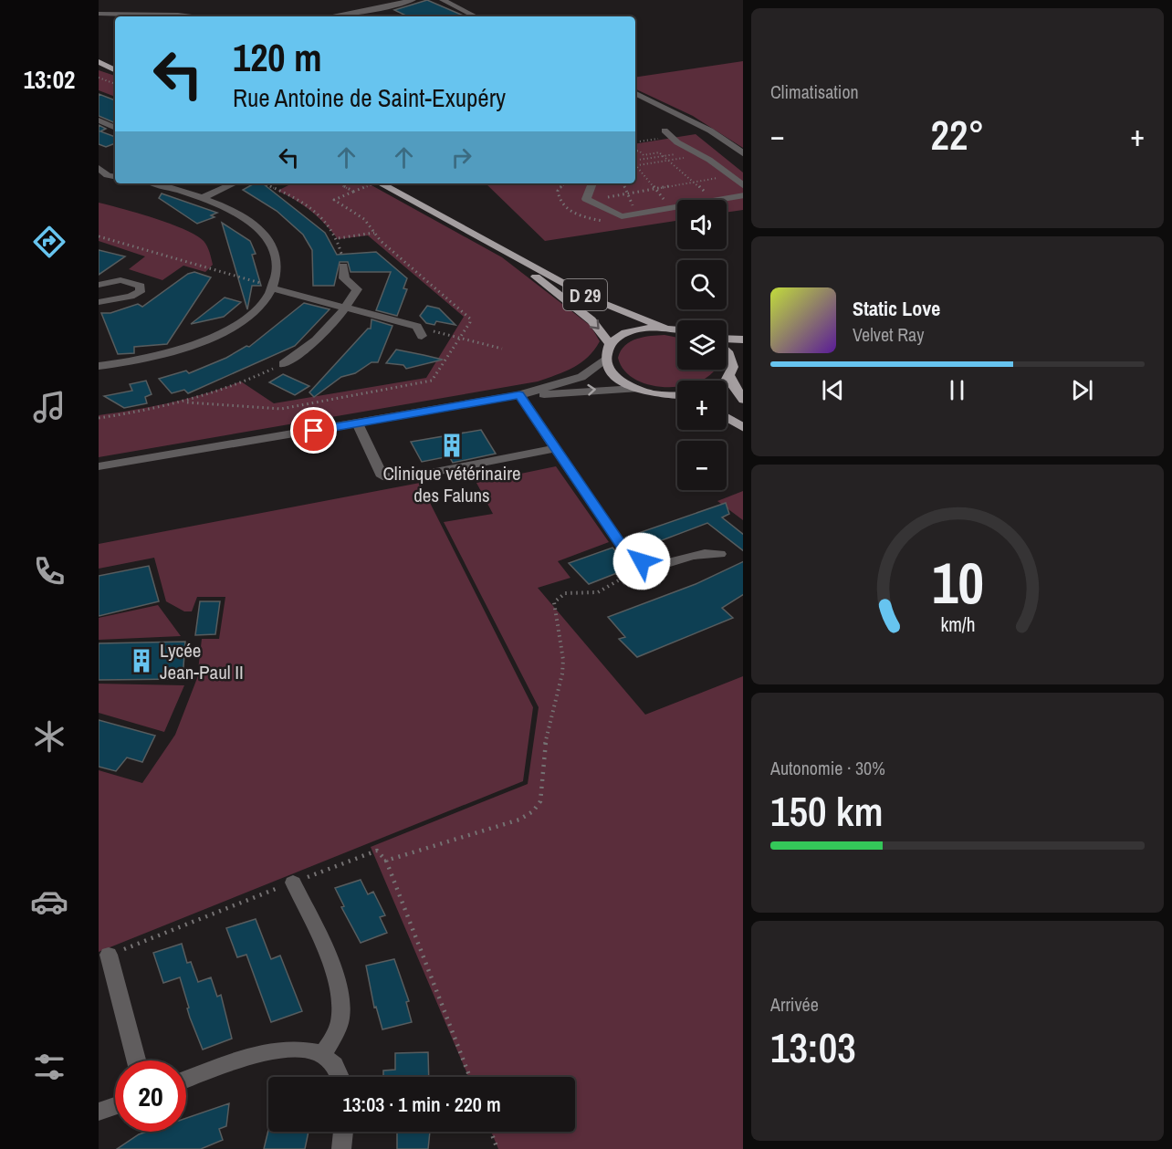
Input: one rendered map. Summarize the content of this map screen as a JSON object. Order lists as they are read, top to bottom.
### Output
{
  "streets": {
    "main road": ["D 29"]
  },
  "places": {
    "building": ["Clinique vétérinaire des Faluns", "Lycée Jean-Paul II"]
  },
  "page": {
    "tabs": "13:02",
    "tile": [
      "Climatisation",
      ["Autonomie · 30%", "150 km"],
      ["Arrivée", "13:03"]
    ],
    "turn": ["120 m", "Rue Antoine de Saint-Exupéry"],
    "heat": ["−", "22°", "+"],
    "map_buttons": ["+", "−"],
    "song": ["Static Love", "Velvet Ray"],
    "limit": "20",
    "trip": "13:03 · 1 min · 220 m",
    "gauge": ["10", "km/h"]
  }
}
